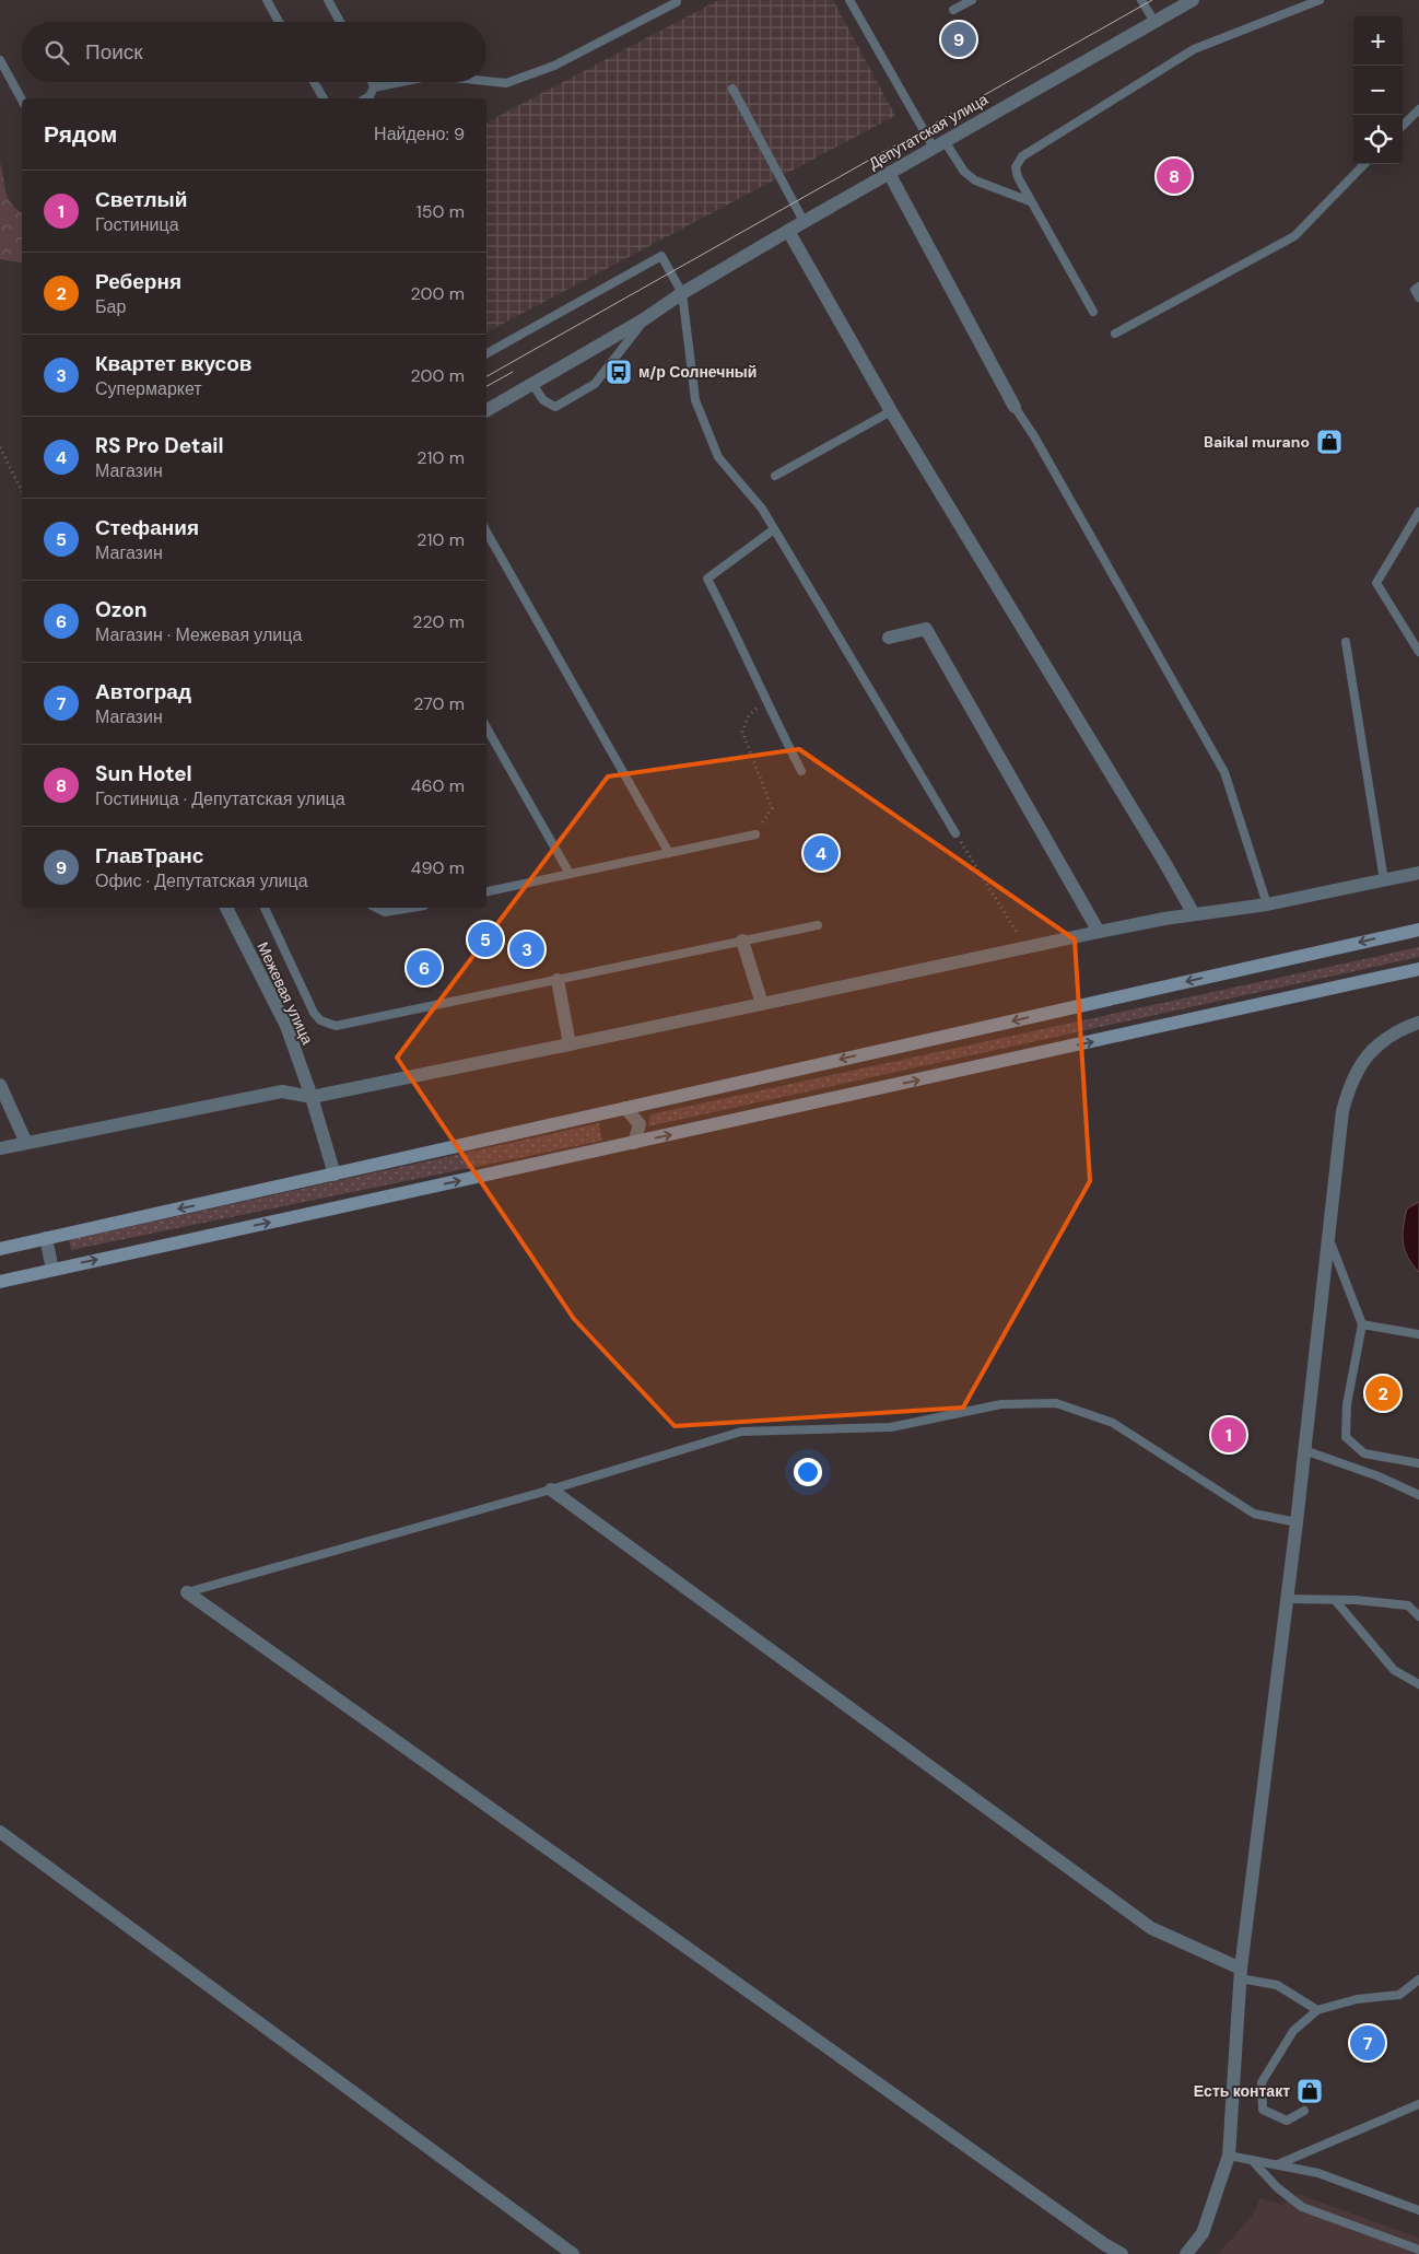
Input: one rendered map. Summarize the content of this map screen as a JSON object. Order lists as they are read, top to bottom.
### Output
{
  "streets": {
    "street": ["Депутатская улица", "Межевая улица"]
  },
  "places": {
    "bus stop": ["м/р Солнечный"],
    "shop": ["Baikal murano", "Есть контакт"]
  },
  "page": {
    "map_buttons": ["+", "−"],
    "pins": [
      "9",
      "8",
      "4",
      "5",
      "3",
      "6",
      "2",
      "1",
      "7"
    ],
    "search": "Поиск",
    "heading": ["Рядом", "Найдено: 9"],
    "list": [
      {
        "mark": "1",
        "name": "Светлый",
        "note": "Гостиница",
        "value": "150 m"
      },
      {
        "mark": "2",
        "name": "Реберня",
        "note": "Бар",
        "value": "200 m"
      },
      {
        "mark": "3",
        "name": "Квартет вкусов",
        "note": "Супермаркет",
        "value": "200 m"
      },
      {
        "mark": "4",
        "name": "RS Pro Detail",
        "note": "Магазин",
        "value": "210 m"
      },
      {
        "mark": "5",
        "name": "Стефания",
        "note": "Магазин",
        "value": "210 m"
      },
      {
        "mark": "6",
        "name": "Ozon",
        "note": "Магазин · Межевая улица",
        "value": "220 m"
      },
      {
        "mark": "7",
        "name": "Автоград",
        "note": "Магазин",
        "value": "270 m"
      },
      {
        "mark": "8",
        "name": "Sun Hotel",
        "note": "Гостиница · Депутатская улица",
        "value": "460 m"
      },
      {
        "mark": "9",
        "name": "ГлавТранс",
        "note": "Офис · Депутатская улица",
        "value": "490 m"
      }
    ]
  }
}
